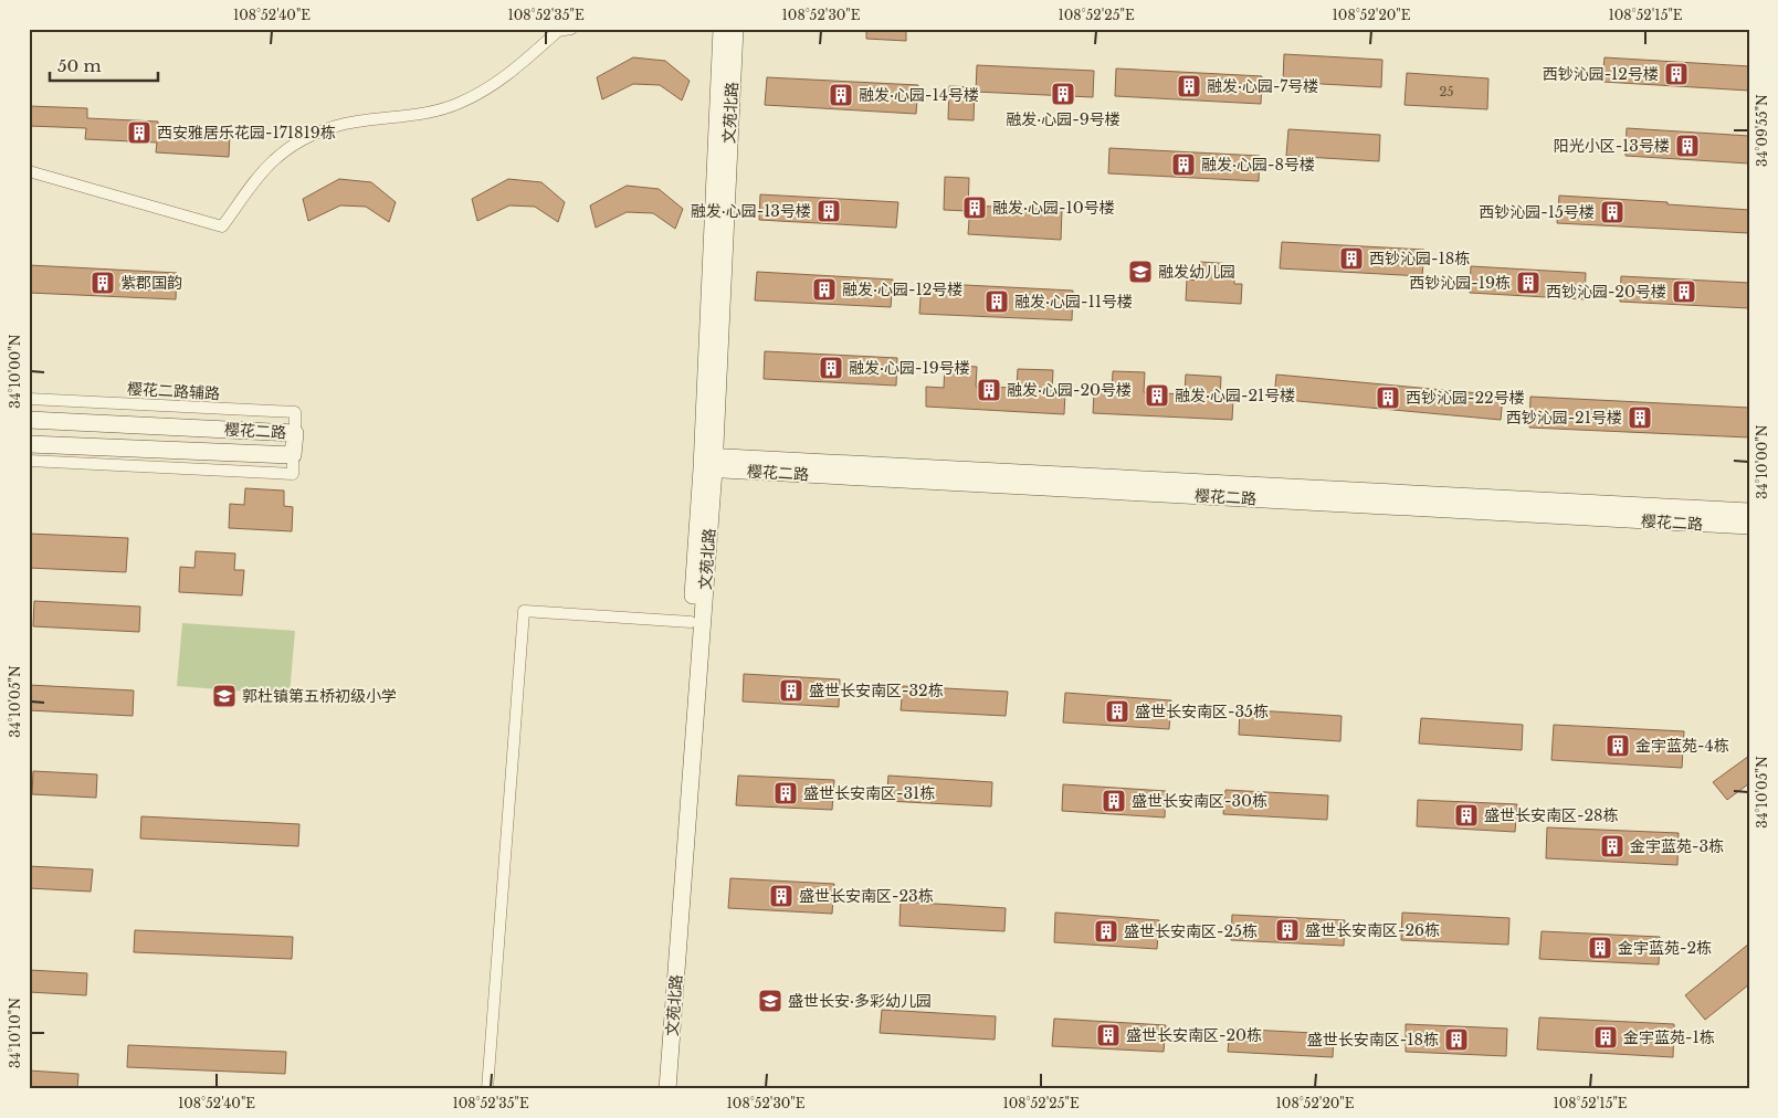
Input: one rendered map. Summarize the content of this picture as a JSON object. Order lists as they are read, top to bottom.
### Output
{
  "streets": {
    "street": ["文苑北路", "樱花二路辅路", "樱花二路"]
  },
  "crossings": [
    ["文苑北路", "樱花二路"],
    ["樱花二路辅路", "樱花二路"]
  ],
  "places": {
    "building": [
      "西钞沁园-12号楼",
      "融发·心园-7号楼",
      "融发·心园-9号楼",
      "融发·心园-14号楼",
      "西安雅居乐花园-171819栋",
      "阳光小区-13号楼",
      "融发·心园-8号楼",
      "融发·心园-10号楼",
      "融发·心园-13号楼",
      "西钞沁园-15号楼",
      "西钞沁园-18栋",
      "紫郡国韵",
      "西钞沁园-19栋",
      "融发·心园-12号楼",
      "西钞沁园-20号楼",
      "融发·心园-11号楼",
      "融发·心园-19号楼",
      "融发·心园-20号楼",
      "融发·心园-21号楼",
      "西钞沁园-22号楼",
      "西钞沁园-21号楼",
      "盛世长安南区-32栋",
      "盛世长安南区-35栋",
      "金宇蓝苑-4栋",
      "盛世长安南区-31栋",
      "盛世长安南区-30栋",
      "盛世长安南区-28栋",
      "金宇蓝苑-3栋",
      "盛世长安南区-23栋",
      "盛世长安南区-26栋",
      "盛世长安南区-25栋",
      "金宇蓝苑-2栋",
      "盛世长安南区-20栋",
      "金宇蓝苑-1栋",
      "盛世长安南区-18栋"
    ],
    "school or university": ["融发幼儿园", "郭杜镇第五桥初级小学", "盛世长安·多彩幼儿园"]
  },
  "house_numbers": ["25"],
  "scale_bar": "50 m",
  "coordinates": [
    "108°52'40\"E",
    "108°52'35\"E",
    "108°52'30\"E",
    "108°52'25\"E",
    "108°52'20\"E",
    "108°52'15\"E",
    "34°09'55\"N",
    "34°10'00\"N",
    "34°10'05\"N",
    "34°10'10\"N"
  ]
}
